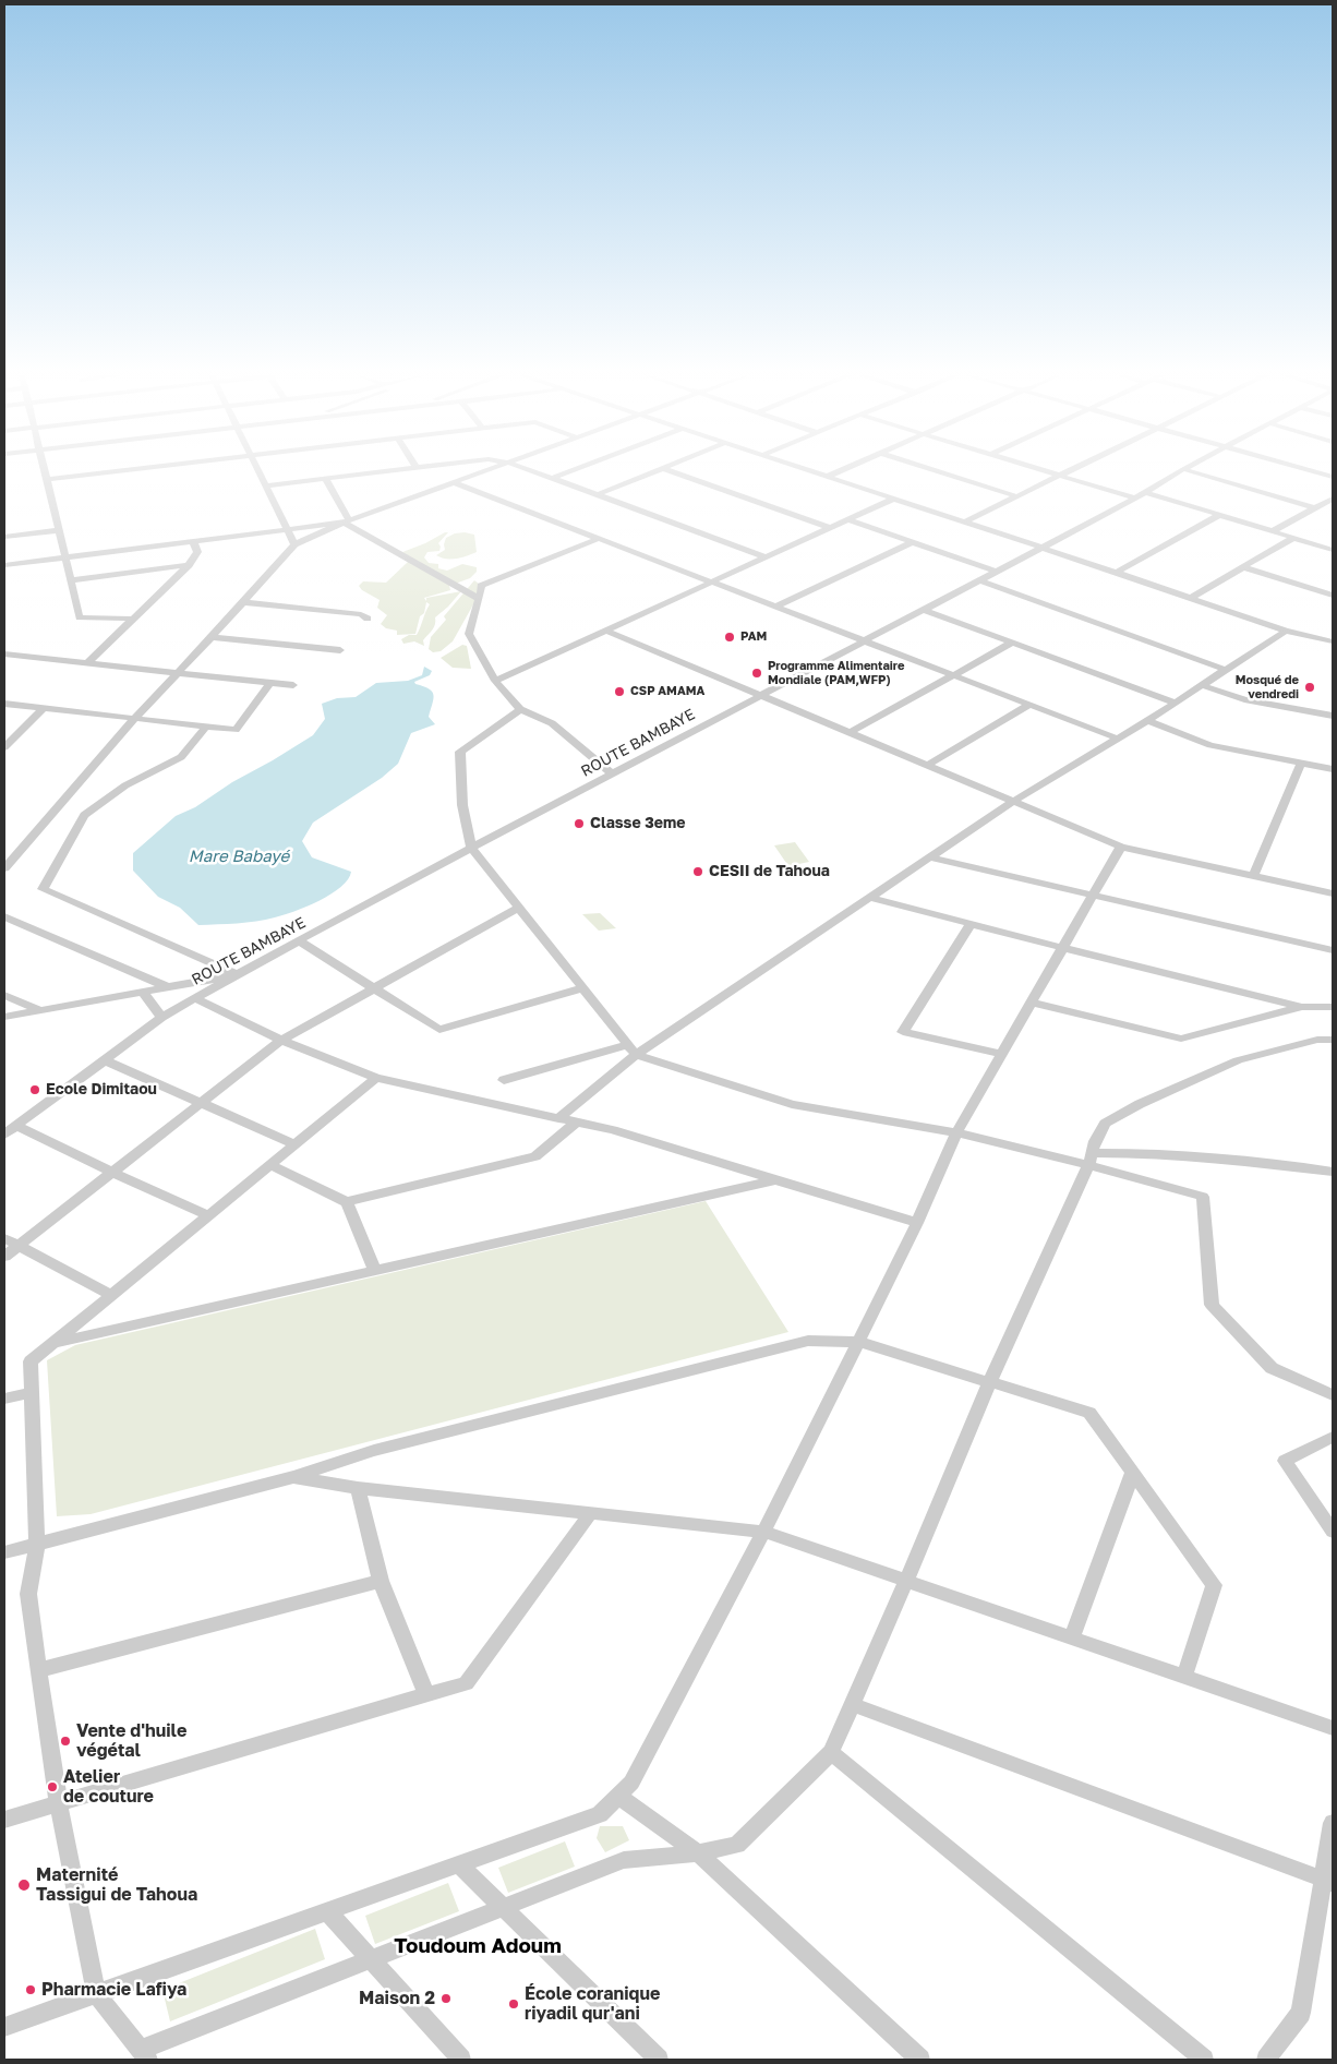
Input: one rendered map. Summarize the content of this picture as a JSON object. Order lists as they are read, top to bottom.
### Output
{
  "streets": {
    "street": ["ROUTE BAMBAYE"]
  },
  "districts": ["Toudoum Adoum"],
  "water": ["Mare Babayé"],
  "places": [
    "PAM",
    "Programme Alimentaire Mondiale (PAM,WFP)",
    "Mosqué de vendredi",
    "CSP AMAMA",
    "Classe 3eme",
    "CESII de Tahoua",
    "Ecole Dimitaou",
    "Vente d'huile végétal",
    "Atelier de couture",
    "Maternité Tassigui de Tahoua",
    "Pharmacie Lafiya",
    "Maison 2",
    "École coranique riyadil qur'ani"
  ]
}
